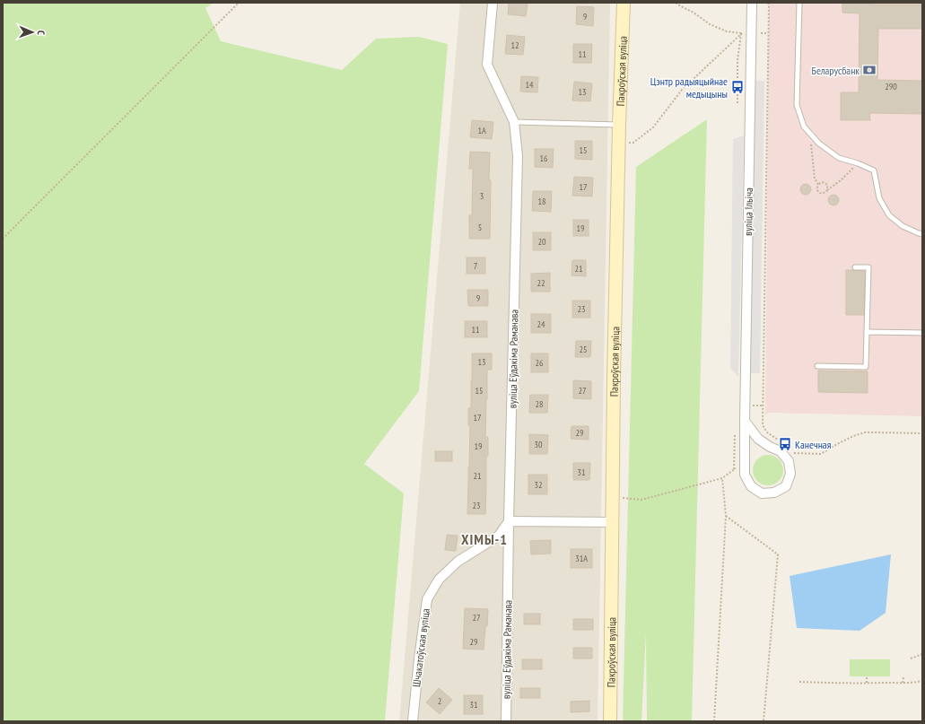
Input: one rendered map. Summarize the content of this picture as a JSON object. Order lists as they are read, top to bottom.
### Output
{
  "streets": {
    "street": [
      "Пакроўская вуліца",
      "вуліца Ільіча",
      "вуліца Еўдакіма Раманава",
      "Шчакатоўская вуліца"
    ]
  },
  "crossings": [
    ["вуліца Еўдакіма Раманава", "Шчакатоўская вуліца"]
  ],
  "districts": ["ХІМЫ-1"],
  "places": {
    "bank": ["Беларусбанк"],
    "bus stop": ["Цэнтр радыяцыйнае медыцыны", "Канечная"]
  },
  "house_numbers": [
    "9",
    "12",
    "11",
    "14",
    "290",
    "13",
    "1А",
    "15",
    "16",
    "17",
    "3",
    "18",
    "5",
    "19",
    "20",
    "7",
    "21",
    "22",
    "9",
    "23",
    "24",
    "11",
    "25",
    "13",
    "26",
    "15",
    "27",
    "28",
    "17",
    "29",
    "30",
    "19",
    "31",
    "21",
    "32",
    "23",
    "31А",
    "27",
    "29",
    "2",
    "31"
  ],
  "north": "right"
}
